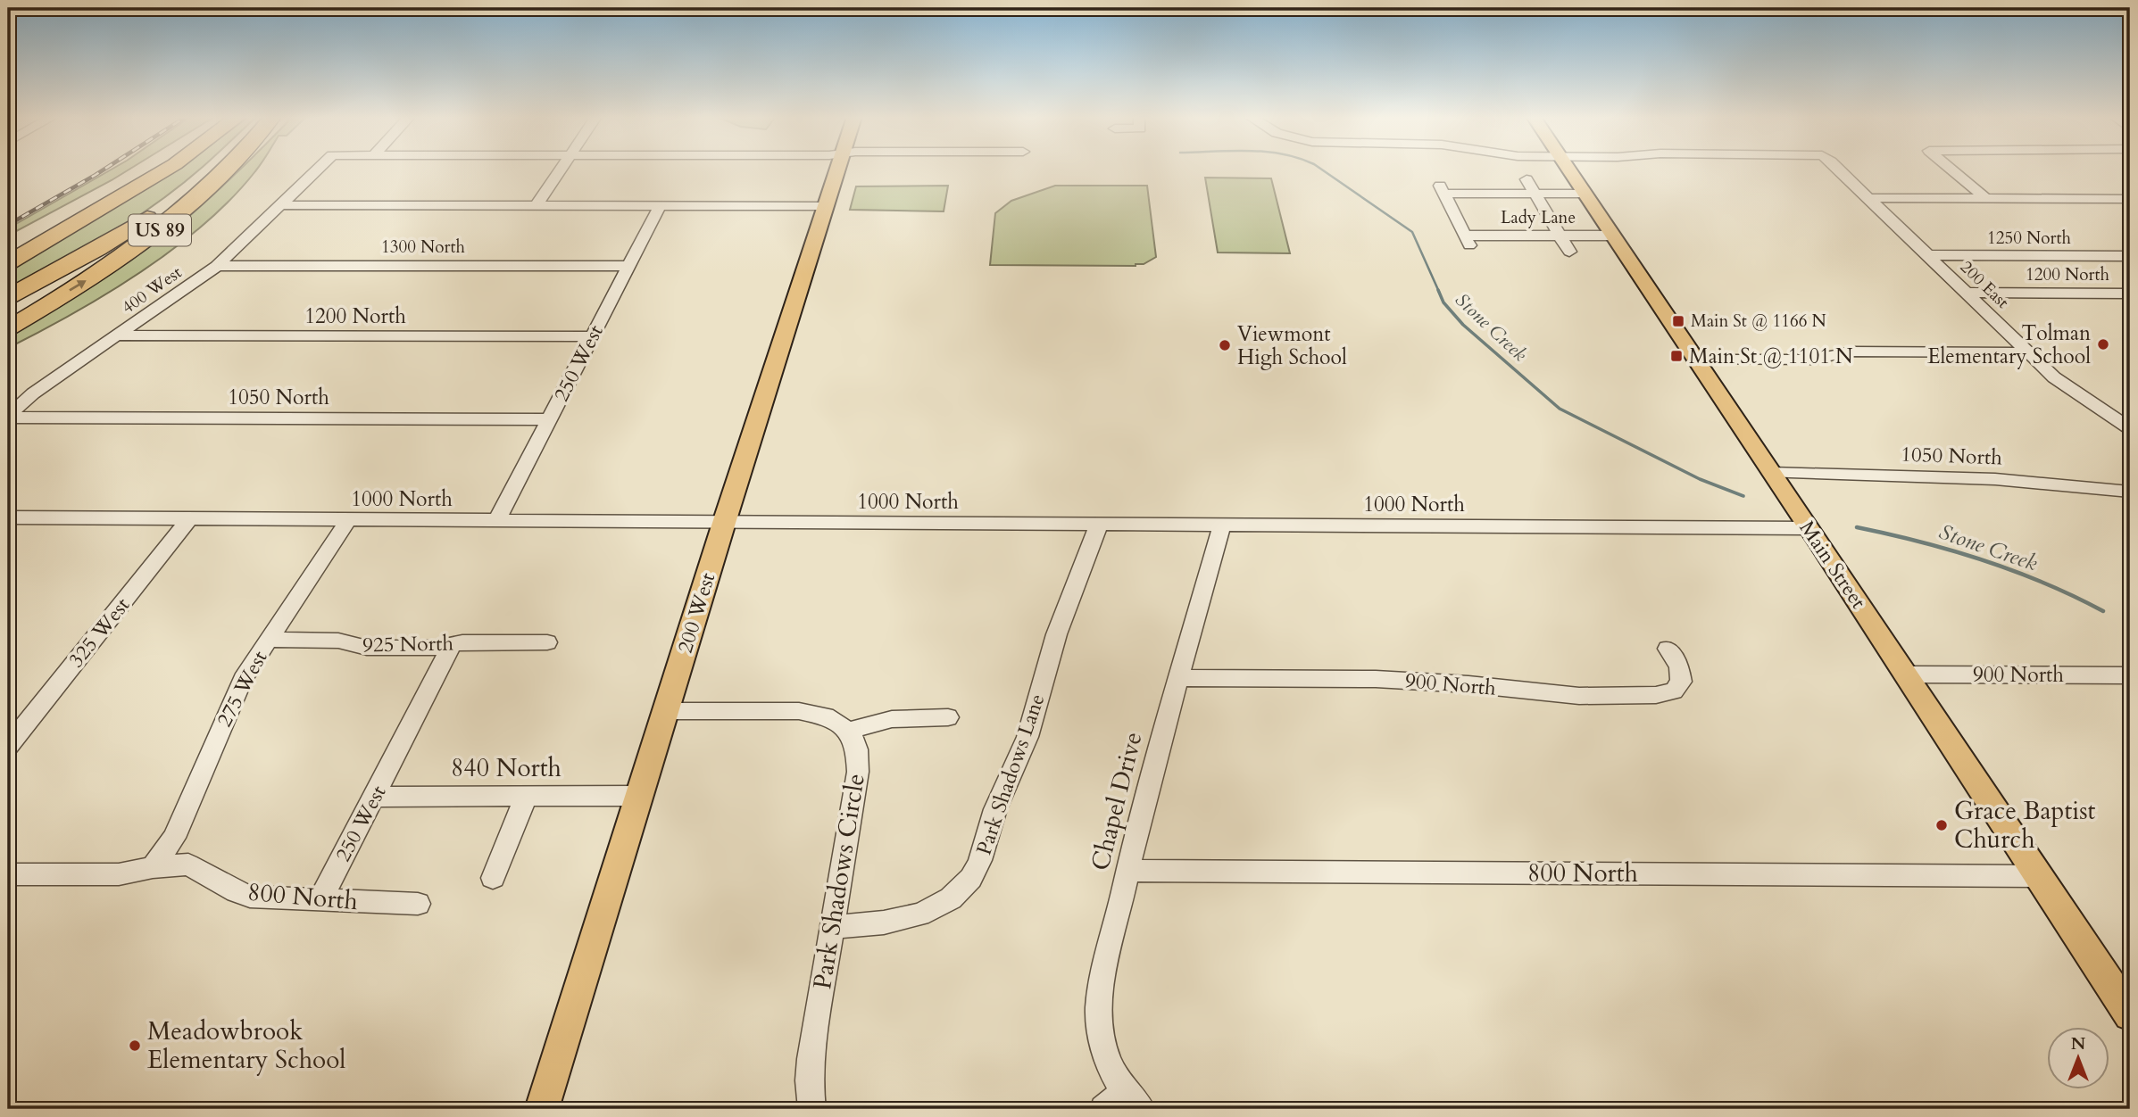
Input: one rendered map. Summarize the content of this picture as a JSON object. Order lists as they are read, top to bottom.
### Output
{
  "streets": {
    "highway": ["US 89"],
    "main road": ["Main Street", "200 West"],
    "street": [
      "Lady Lane",
      "1250 North",
      "1300 North",
      "1200 North",
      "200 East",
      "400 West",
      "250 West",
      "1050 North",
      "1000 North",
      "325 West",
      "925 North",
      "900 North",
      "275 West",
      "840 North",
      "Park Shadows Lane",
      "Chapel Drive",
      "800 North",
      "Park Shadows Circle"
    ]
  },
  "crossings": [
    ["Lady Lane", "Main Street"],
    ["1250 North", "200 East"],
    ["1300 North", "400 West"],
    ["1300 North", "250 West"],
    ["1200 North", "200 East"],
    ["1200 North", "400 West"],
    ["1200 North", "250 West"],
    ["400 West", "1050 North"],
    ["250 West", "1050 North"],
    ["250 West", "1000 North"],
    ["250 West", "925 North"],
    ["250 West", "840 North"],
    ["250 West", "800 North"],
    ["1050 North", "Main Street"],
    ["1000 North", "Main Street"],
    ["1000 North", "200 West"],
    ["1000 North", "325 West"],
    ["1000 North", "275 West"],
    ["1000 North", "Park Shadows Lane"],
    ["1000 North", "Chapel Drive"],
    ["Main Street", "900 North"],
    ["Main Street", "800 North"],
    ["200 West", "840 North"],
    ["925 North", "275 West"],
    ["900 North", "Chapel Drive"],
    ["275 West", "800 North"],
    ["Park Shadows Lane", "Park Shadows Circle"],
    ["Chapel Drive", "800 North"]
  ],
  "water": ["Stone Creek"],
  "places": {
    "transit": ["Main St @ 1166 N", "Main St @ 1101 N"],
    "other": [
      "Tolman Elementary School",
      "Viewmont High School",
      "Grace Baptist Church",
      "Meadowbrook Elementary School"
    ]
  },
  "north": "top"
}
